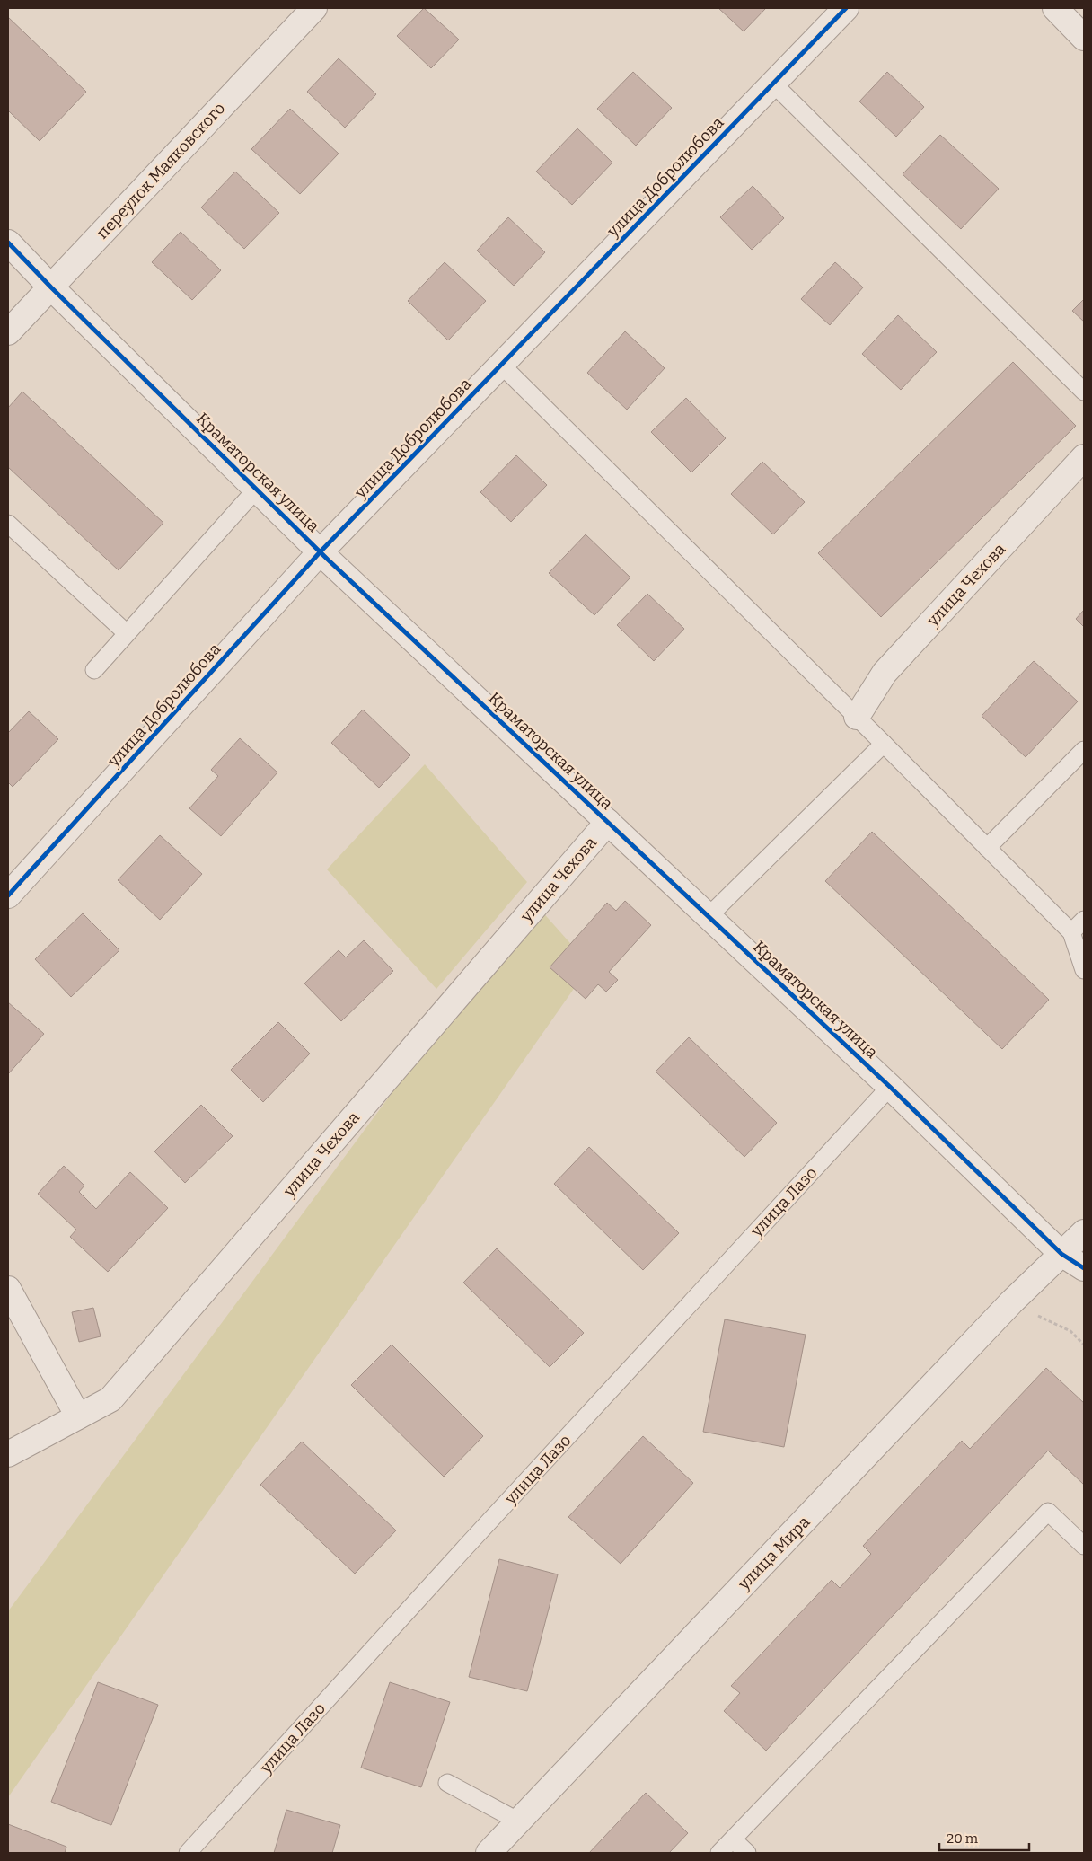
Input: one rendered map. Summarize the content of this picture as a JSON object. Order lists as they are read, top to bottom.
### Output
{
  "streets": {
    "street": [
      "переулок Маяковского",
      "улица Добролюбова",
      "Краматорская улица",
      "улица Чехова",
      "улица Мира"
    ],
    "lane": ["улица Лазо"]
  },
  "crossings": [
    ["переулок Маяковского", "Краматорская улица"],
    ["улица Добролюбова", "Краматорская улица"],
    ["Краматорская улица", "улица Чехова"],
    ["Краматорская улица", "улица Лазо"],
    ["Краматорская улица", "улица Мира"]
  ],
  "scale_bar": "20 m"
}
